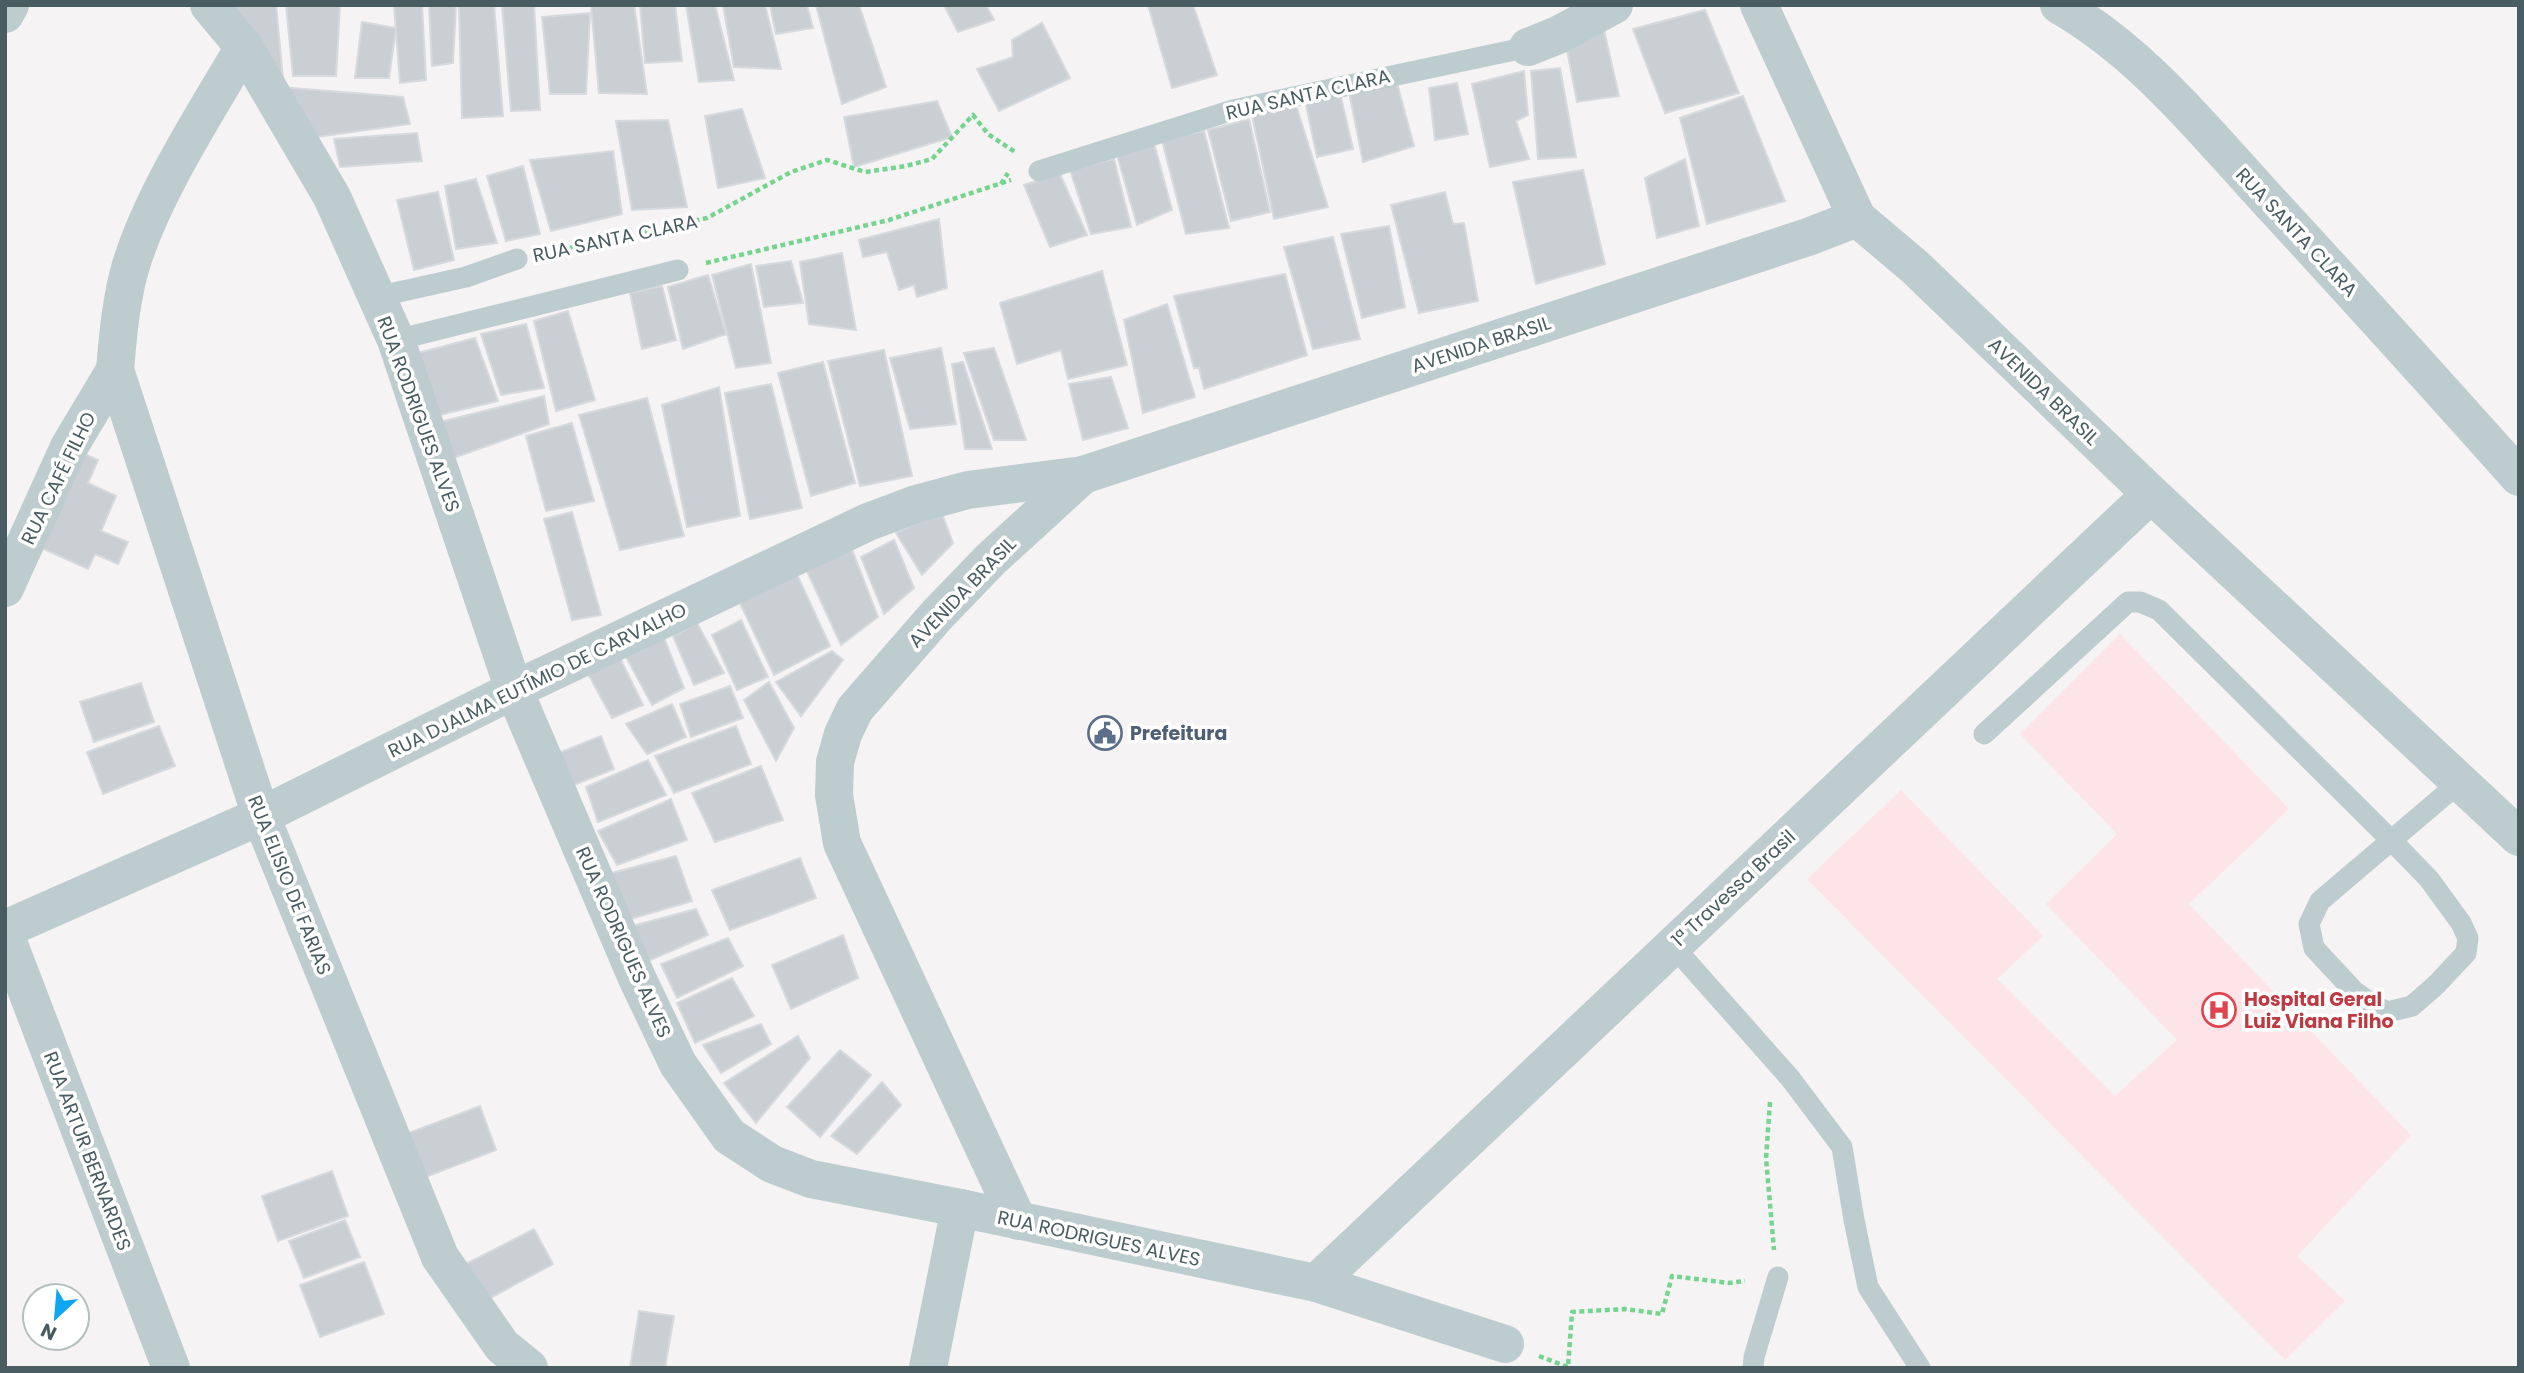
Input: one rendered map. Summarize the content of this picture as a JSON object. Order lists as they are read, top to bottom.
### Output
{
  "streets": {
    "street": [
      "RUA SANTA CLARA",
      "AVENIDA BRASIL",
      "RUA RODRIGUES ALVES",
      "RUA CAFÉ FILHO",
      "RUA DJALMA EUTÍMIO DE CARVALHO",
      "RUA ELISIO DE FARIAS",
      "1ª Travessa Brasil",
      "RUA ARTUR BERNARDES"
    ]
  },
  "crossings": [
    ["RUA SANTA CLARA", "RUA RODRIGUES ALVES"],
    ["AVENIDA BRASIL", "RUA RODRIGUES ALVES"],
    ["AVENIDA BRASIL", "RUA DJALMA EUTÍMIO DE CARVALHO"],
    ["AVENIDA BRASIL", "1ª Travessa Brasil"],
    ["RUA RODRIGUES ALVES", "RUA DJALMA EUTÍMIO DE CARVALHO"],
    ["RUA RODRIGUES ALVES", "1ª Travessa Brasil"],
    ["RUA CAFÉ FILHO", "RUA ELISIO DE FARIAS"],
    ["RUA DJALMA EUTÍMIO DE CARVALHO", "RUA ELISIO DE FARIAS"],
    ["RUA DJALMA EUTÍMIO DE CARVALHO", "RUA ARTUR BERNARDES"]
  ],
  "places": {
    "public building": ["Prefeitura"],
    "hospital": ["Hospital Geral Luiz Viana Filho"]
  },
  "north": "bottom left"
}
